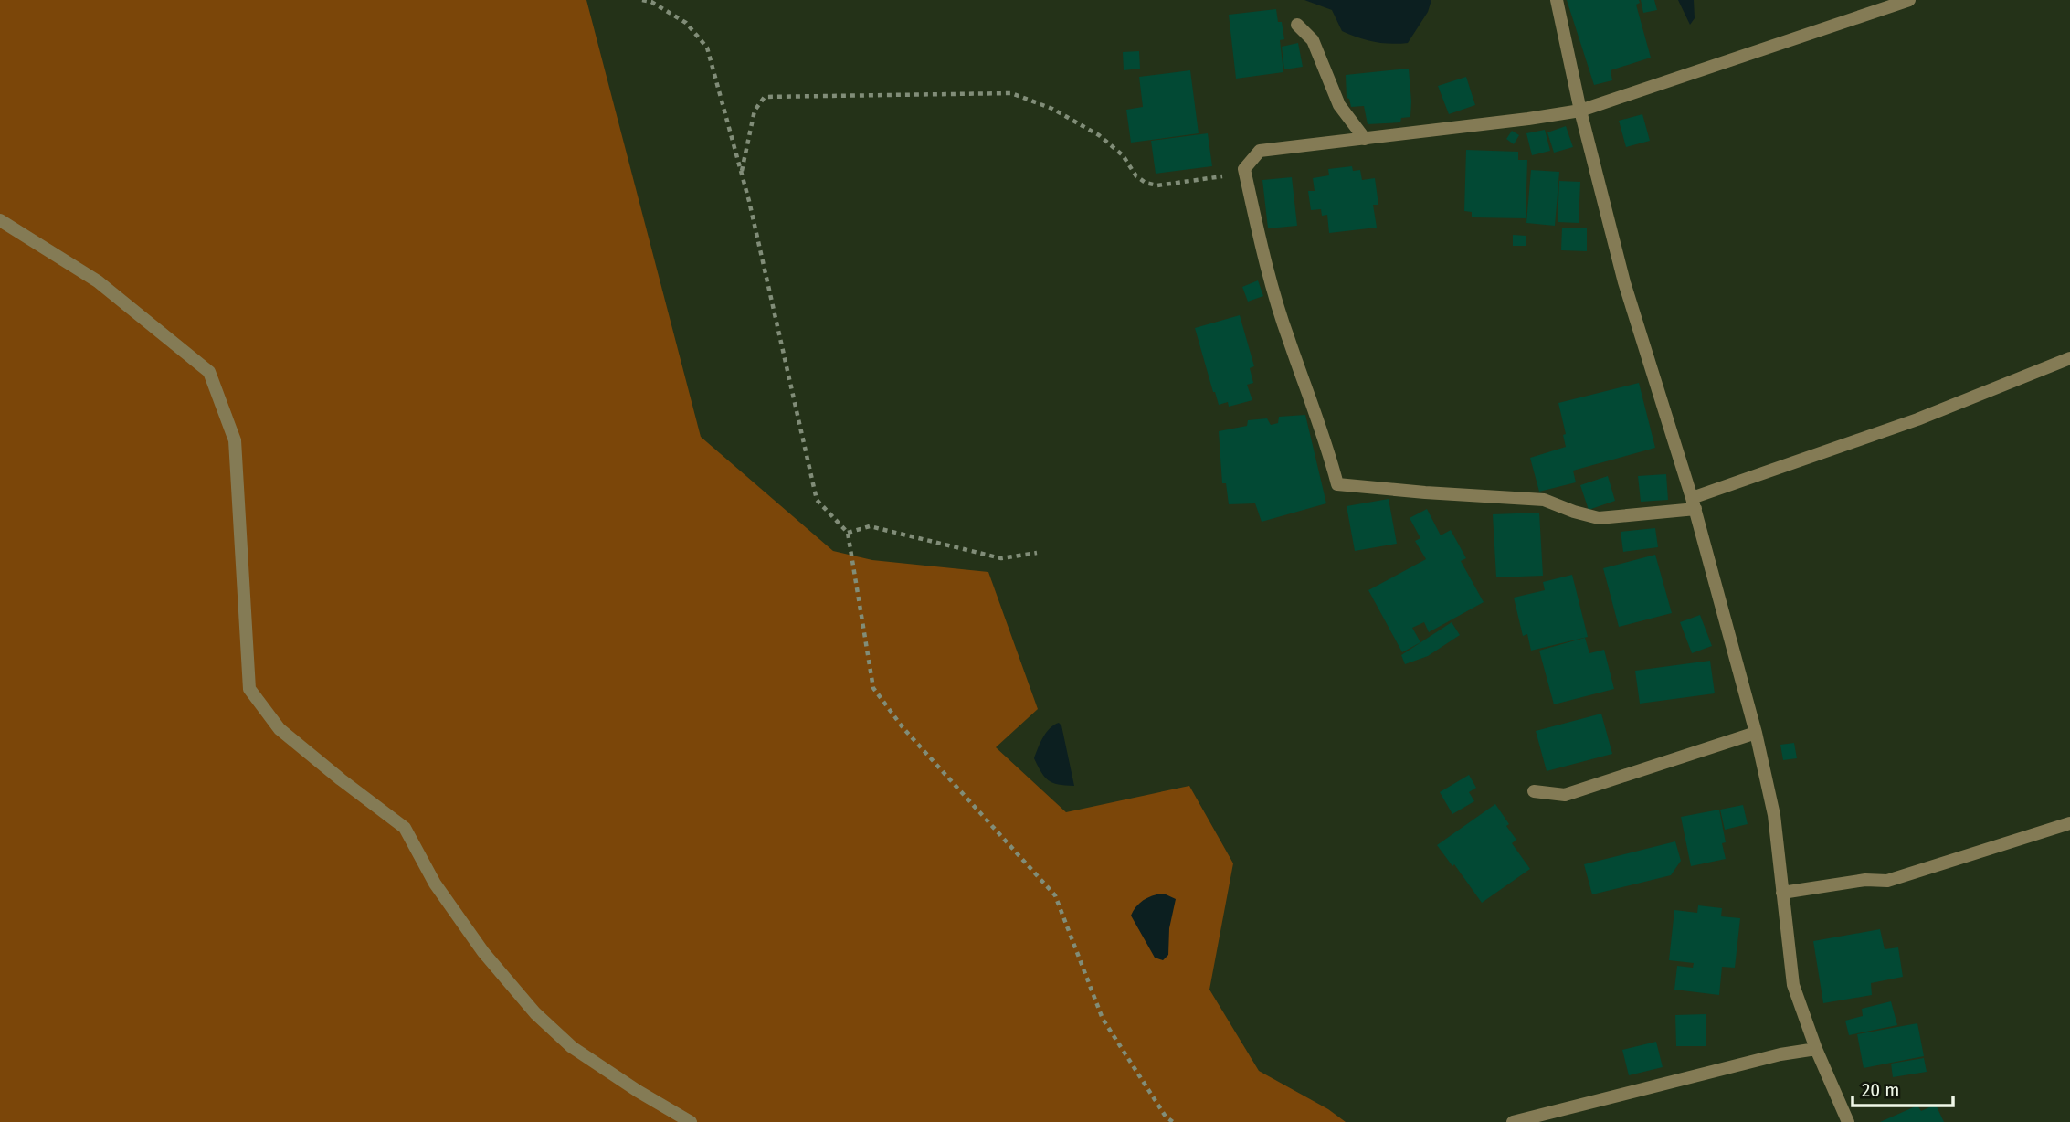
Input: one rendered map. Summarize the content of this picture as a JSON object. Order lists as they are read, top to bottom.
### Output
{
  "scale_bar": "20 m"
}
